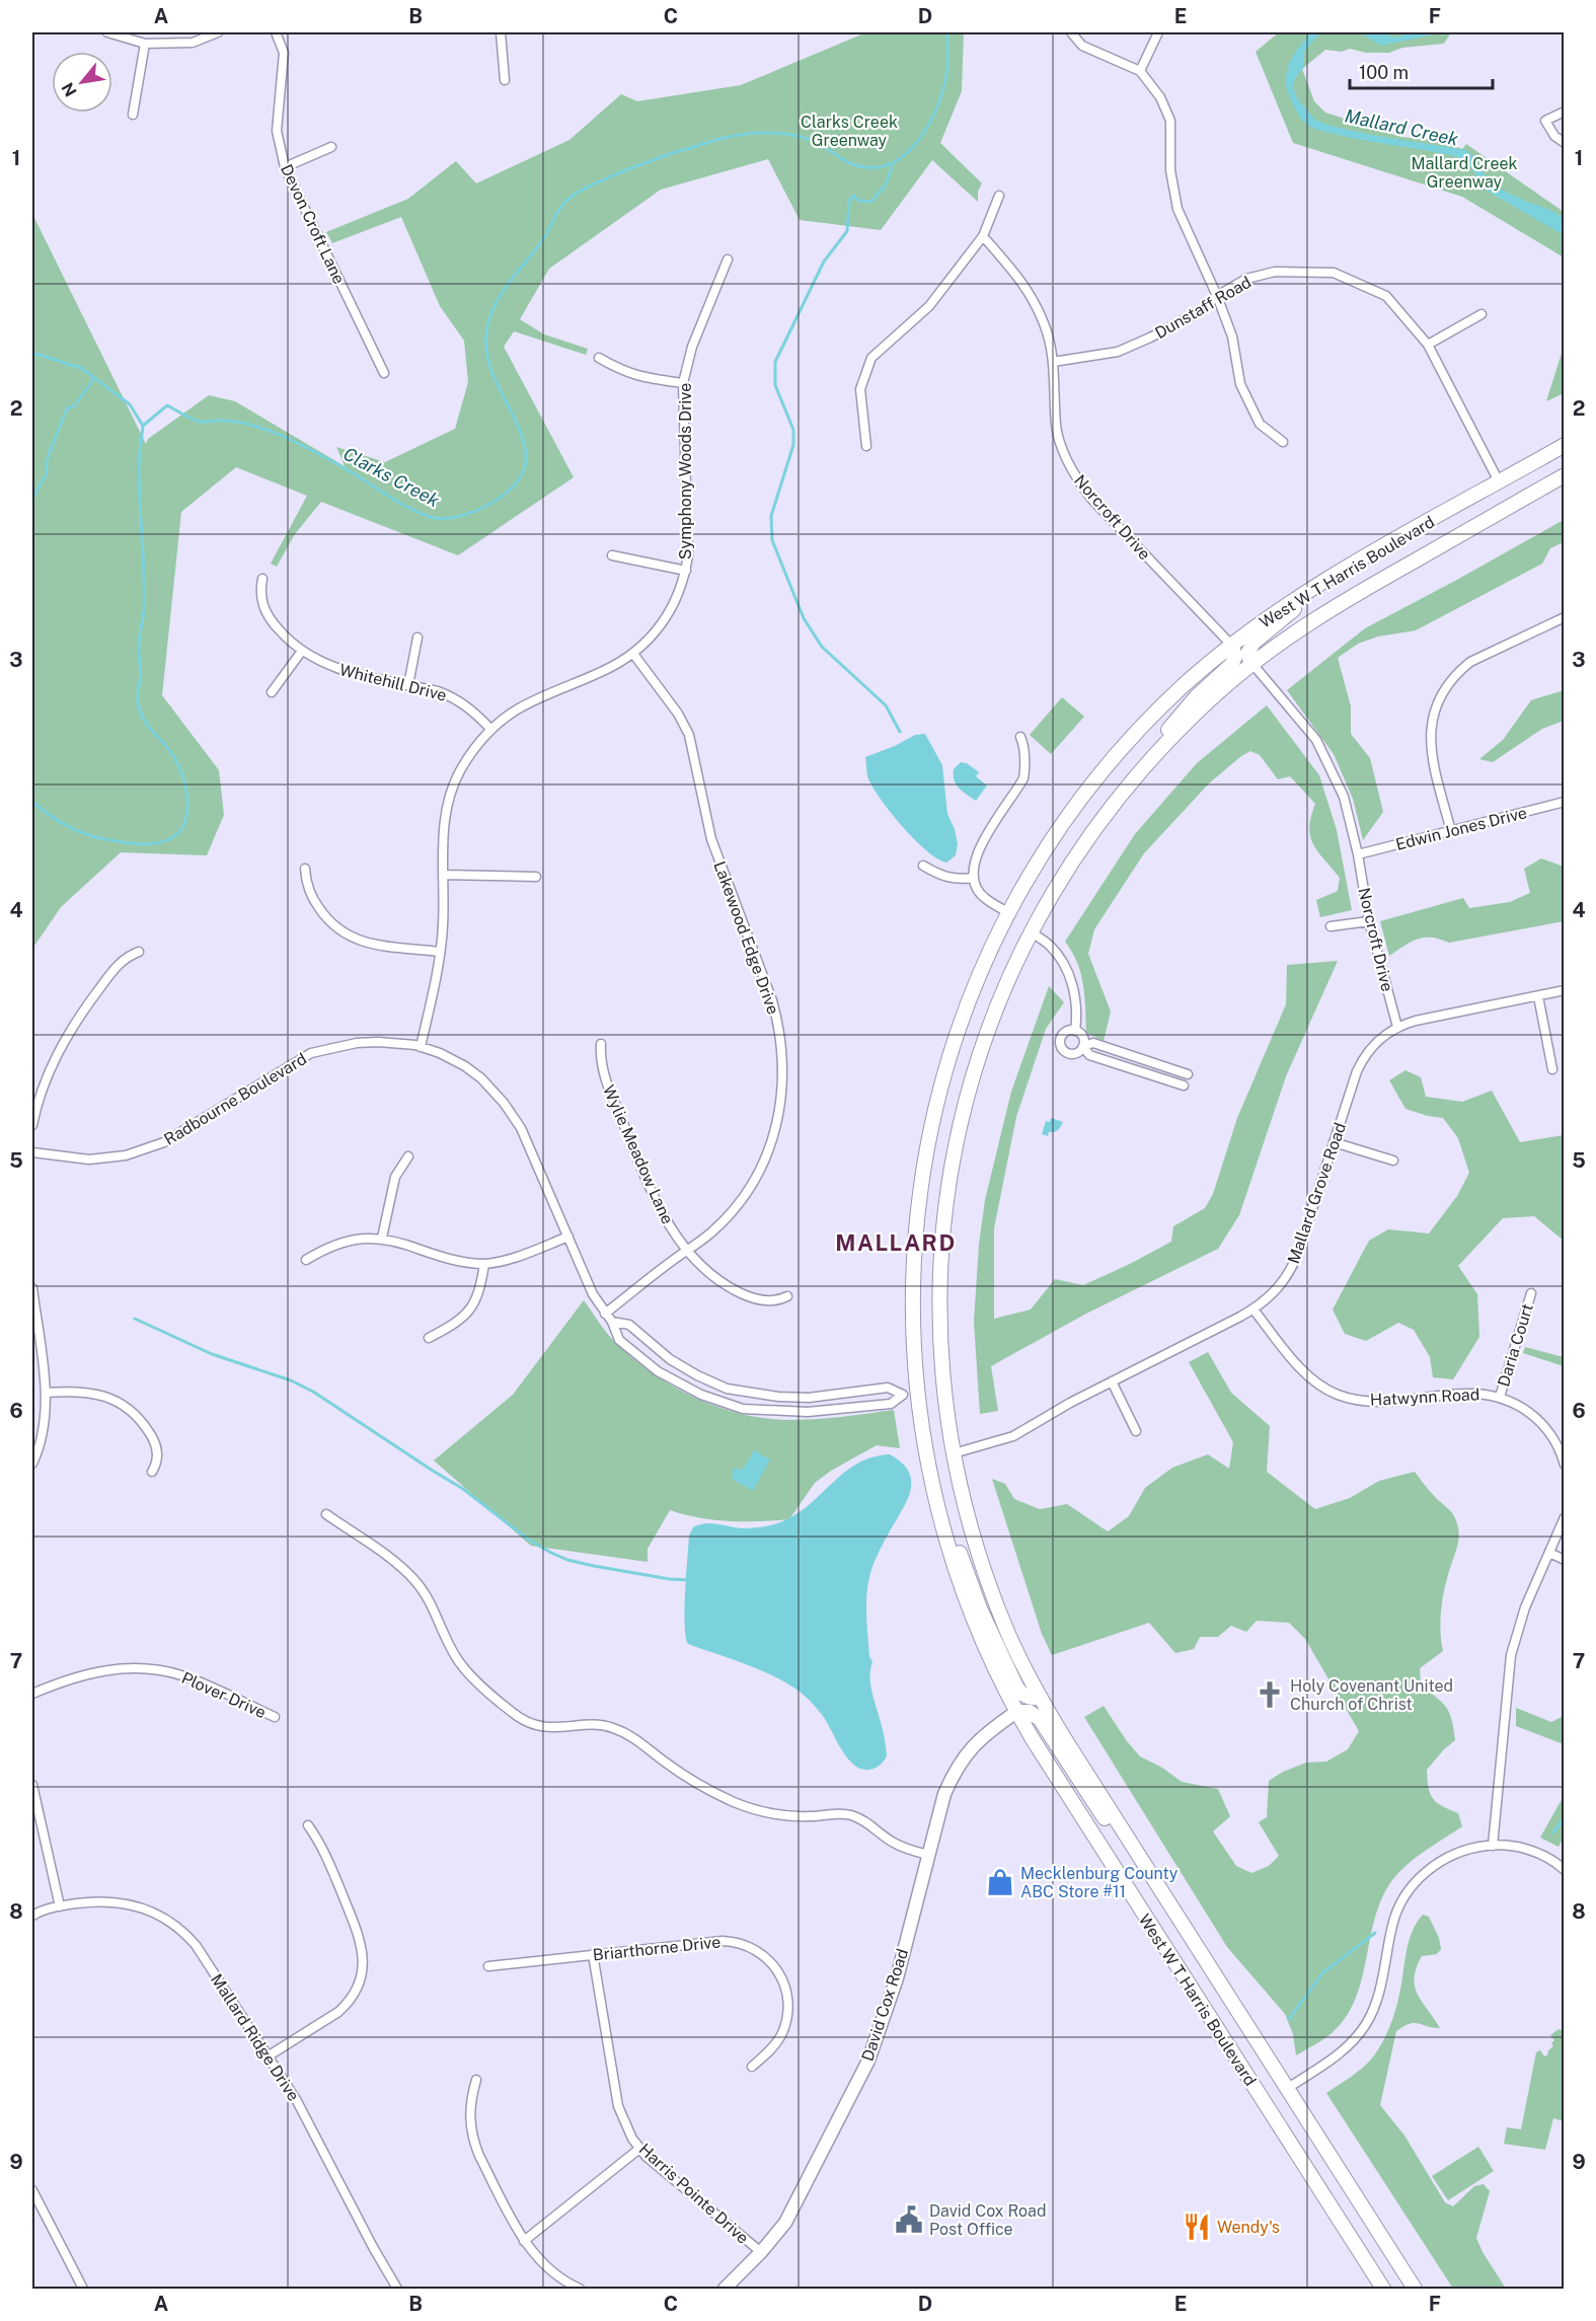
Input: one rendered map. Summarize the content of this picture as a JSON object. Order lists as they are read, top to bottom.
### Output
{
  "streets": {
    "main road": ["West W T Harris Boulevard", "David Cox Road"],
    "street": [
      "Devon Croft Lane",
      "Dunstaff Road",
      "Symphony Woods Drive",
      "Norcroft Drive",
      "Whitehill Drive",
      "Edwin Jones Drive",
      "Lakewood Edge Drive",
      "Radbourne Boulevard",
      "Wylie Meadow Lane",
      "Mallard Grove Road",
      "Daria Court",
      "Hatwynn Road",
      "Plover Drive",
      "Briarthorne Drive",
      "Mallard Ridge Drive",
      "Harris Pointe Drive"
    ]
  },
  "crossings": [
    ["Dunstaff Road", "Norcroft Drive"],
    ["Dunstaff Road", "West W T Harris Boulevard"],
    ["Symphony Woods Drive", "Whitehill Drive"],
    ["Symphony Woods Drive", "Lakewood Edge Drive"],
    ["Symphony Woods Drive", "Radbourne Boulevard"],
    ["Norcroft Drive", "West W T Harris Boulevard"],
    ["Norcroft Drive", "Edwin Jones Drive"],
    ["Norcroft Drive", "Mallard Grove Road"],
    ["West W T Harris Boulevard", "Radbourne Boulevard"],
    ["West W T Harris Boulevard", "Mallard Grove Road"],
    ["West W T Harris Boulevard", "David Cox Road"],
    ["Lakewood Edge Drive", "Radbourne Boulevard"],
    ["Lakewood Edge Drive", "Wylie Meadow Lane"],
    ["Mallard Grove Road", "Hatwynn Road"],
    ["Daria Court", "Hatwynn Road"],
    ["Briarthorne Drive", "Harris Pointe Drive"],
    ["David Cox Road", "Harris Pointe Drive"]
  ],
  "districts": ["MALLARD"],
  "water": ["Mallard Creek", "Clarks Creek"],
  "parks": ["Clarks Creek Greenway", "Mallard Creek Greenway"],
  "places": {
    "church": ["Holy Covenant United Church of Christ"],
    "shop": ["Mecklenburg County ABC Store #11"],
    "public building": ["David Cox Road Post Office"],
    "restaurant": ["Wendy's"]
  },
  "scale_bar": "100 m",
  "north": "bottom left",
  "grid": {
    "columns": [
      "A",
      "B",
      "C",
      "D",
      "E",
      "F"
    ],
    "rows": [
      "1",
      "2",
      "3",
      "4",
      "5",
      "6",
      "7",
      "8",
      "9"
    ]
  }
}
